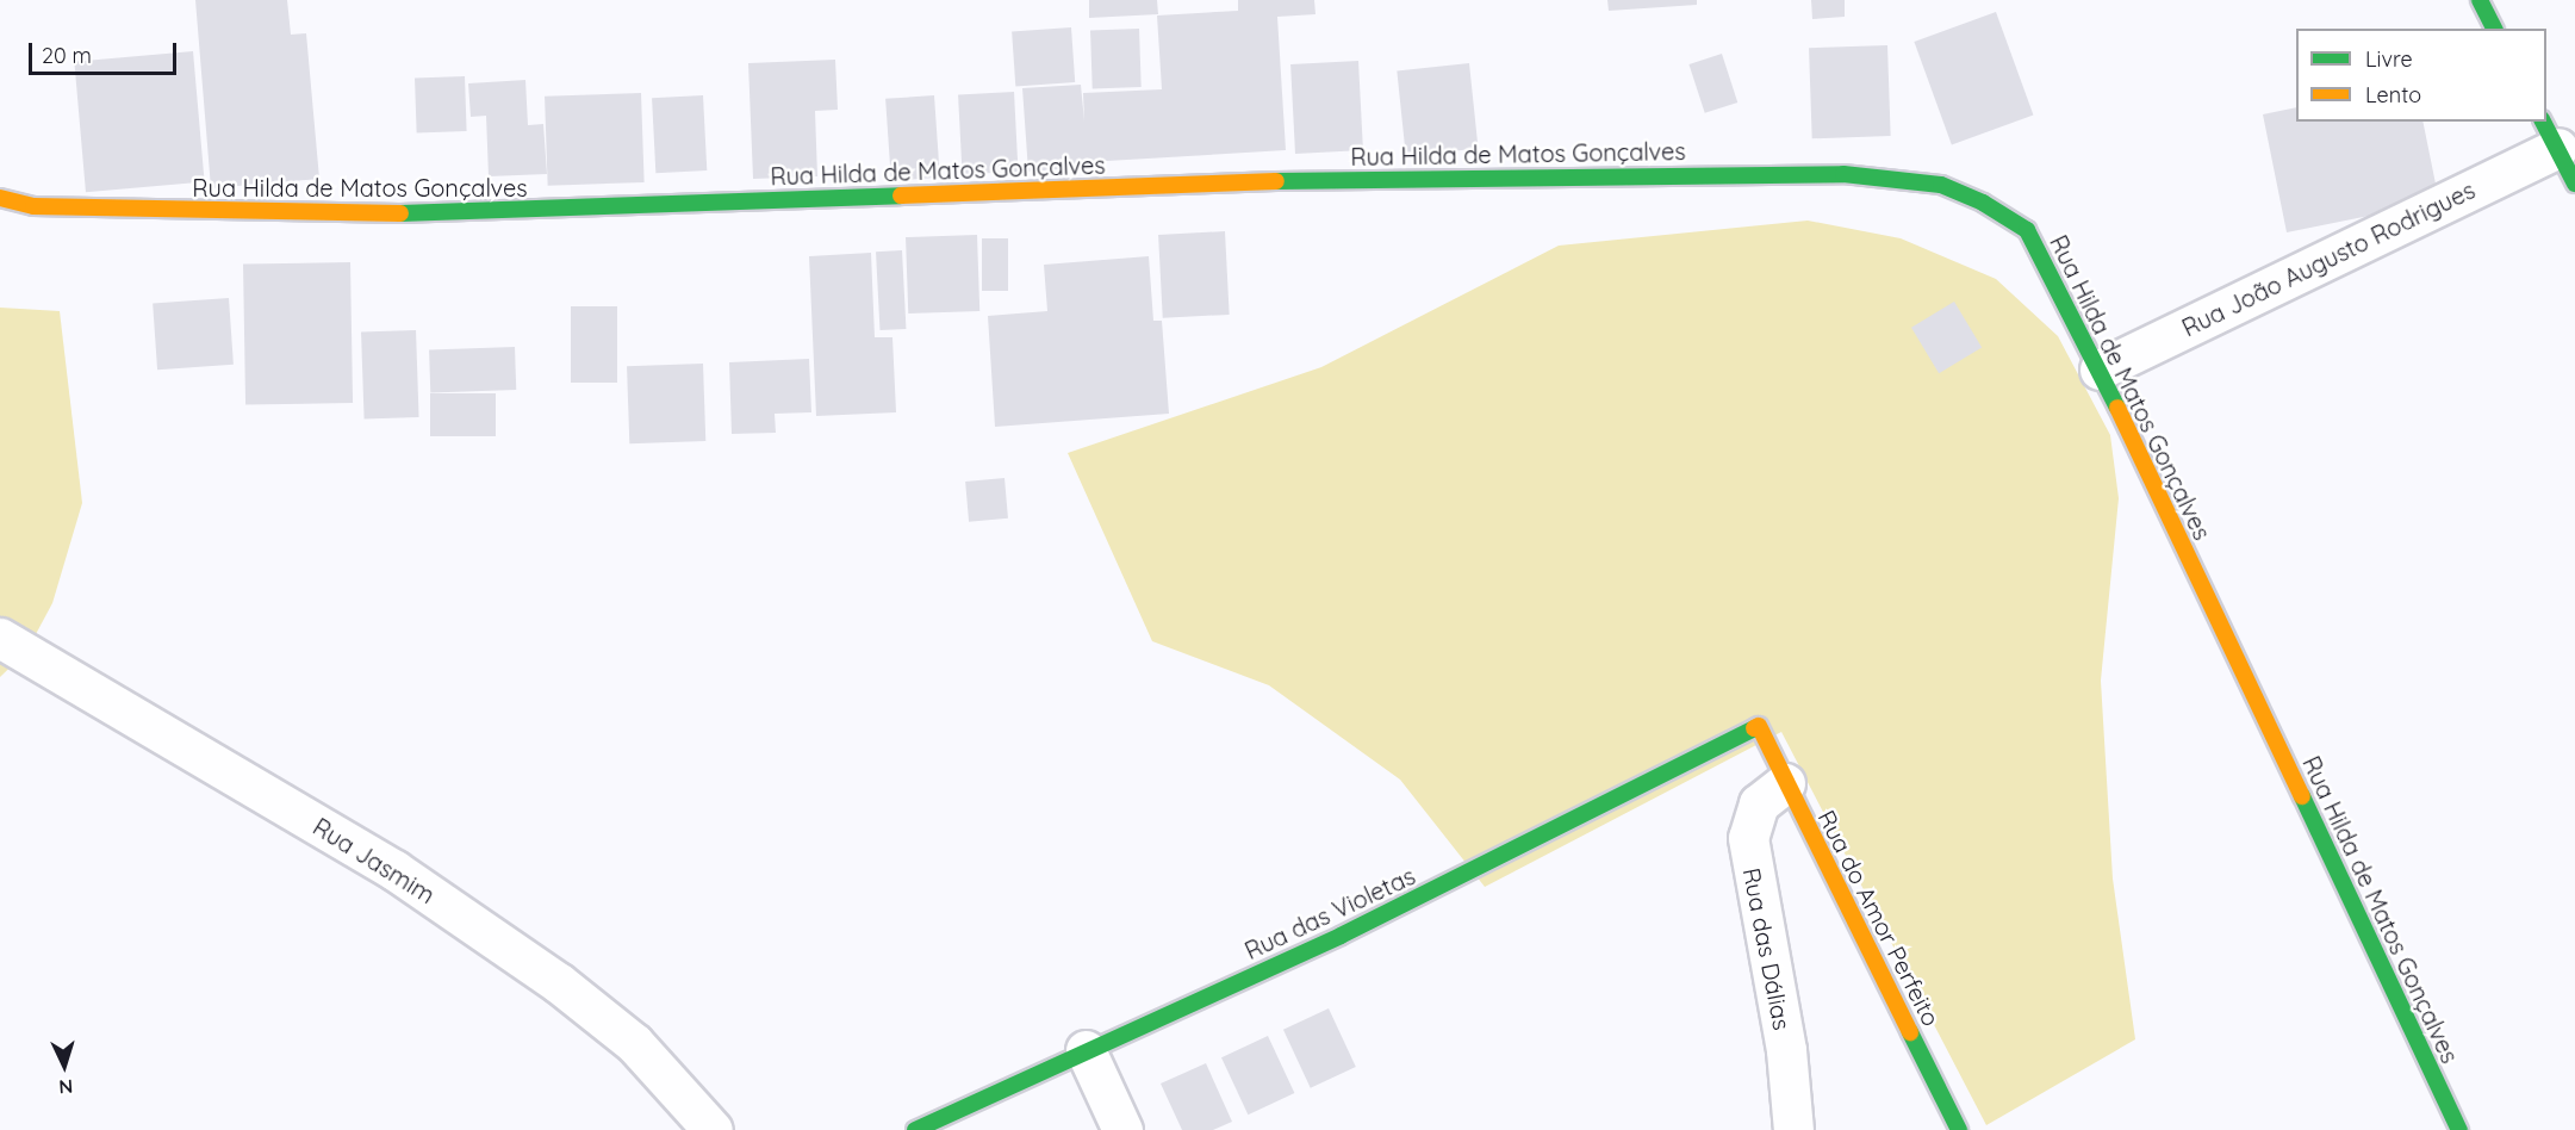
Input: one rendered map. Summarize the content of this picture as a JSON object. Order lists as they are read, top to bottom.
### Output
{
  "streets": {
    "street": [
      "Rua Hilda de Matos Gonçalves",
      "Rua João Augusto Rodrigues",
      "Rua Jasmim",
      "Rua das Violetas",
      "Rua do Amor Perfeito",
      "Rua das Dálias"
    ]
  },
  "crossings": [
    ["Rua Hilda de Matos Gonçalves", "Rua João Augusto Rodrigues"],
    ["Rua das Violetas", "Rua do Amor Perfeito"],
    ["Rua do Amor Perfeito", "Rua das Dálias"]
  ],
  "legend": ["Livre", "Lento"],
  "scale_bar": "20 m",
  "north": "bottom"
}
